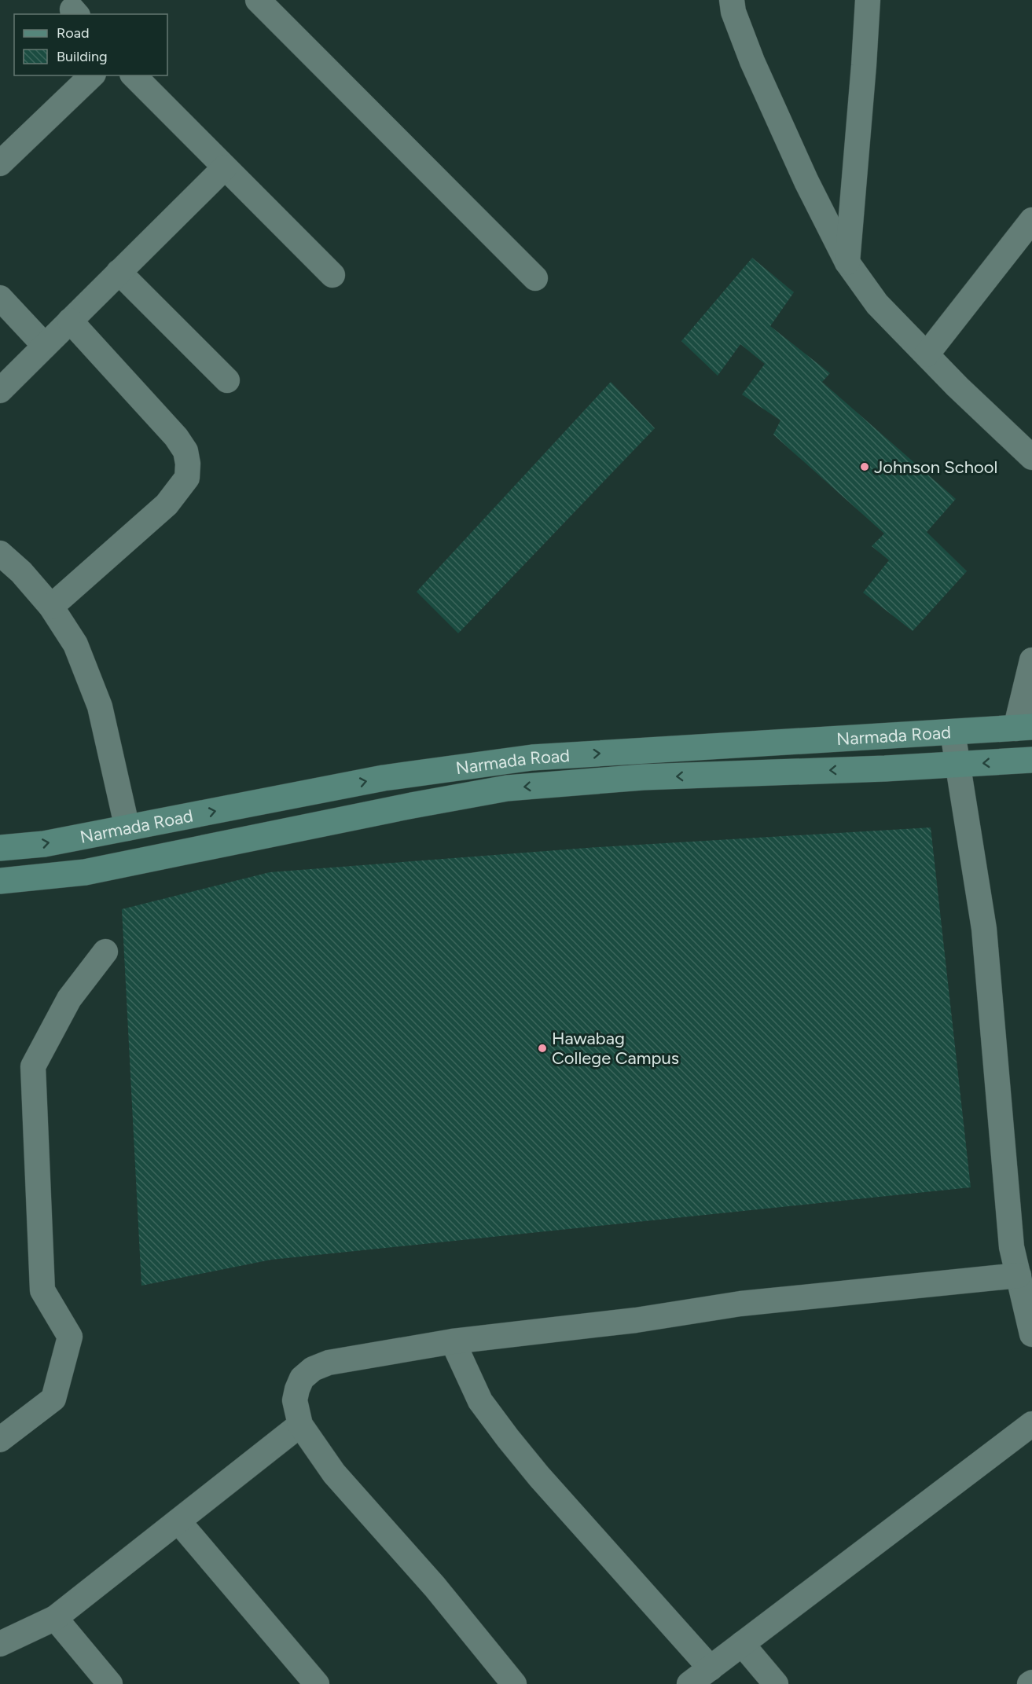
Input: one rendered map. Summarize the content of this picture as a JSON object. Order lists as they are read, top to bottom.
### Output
{
  "streets": {
    "street": ["Narmada Road"]
  },
  "places": ["Johnson School", "Hawabag College Campus"],
  "legend": ["Road", "Building"]
}
